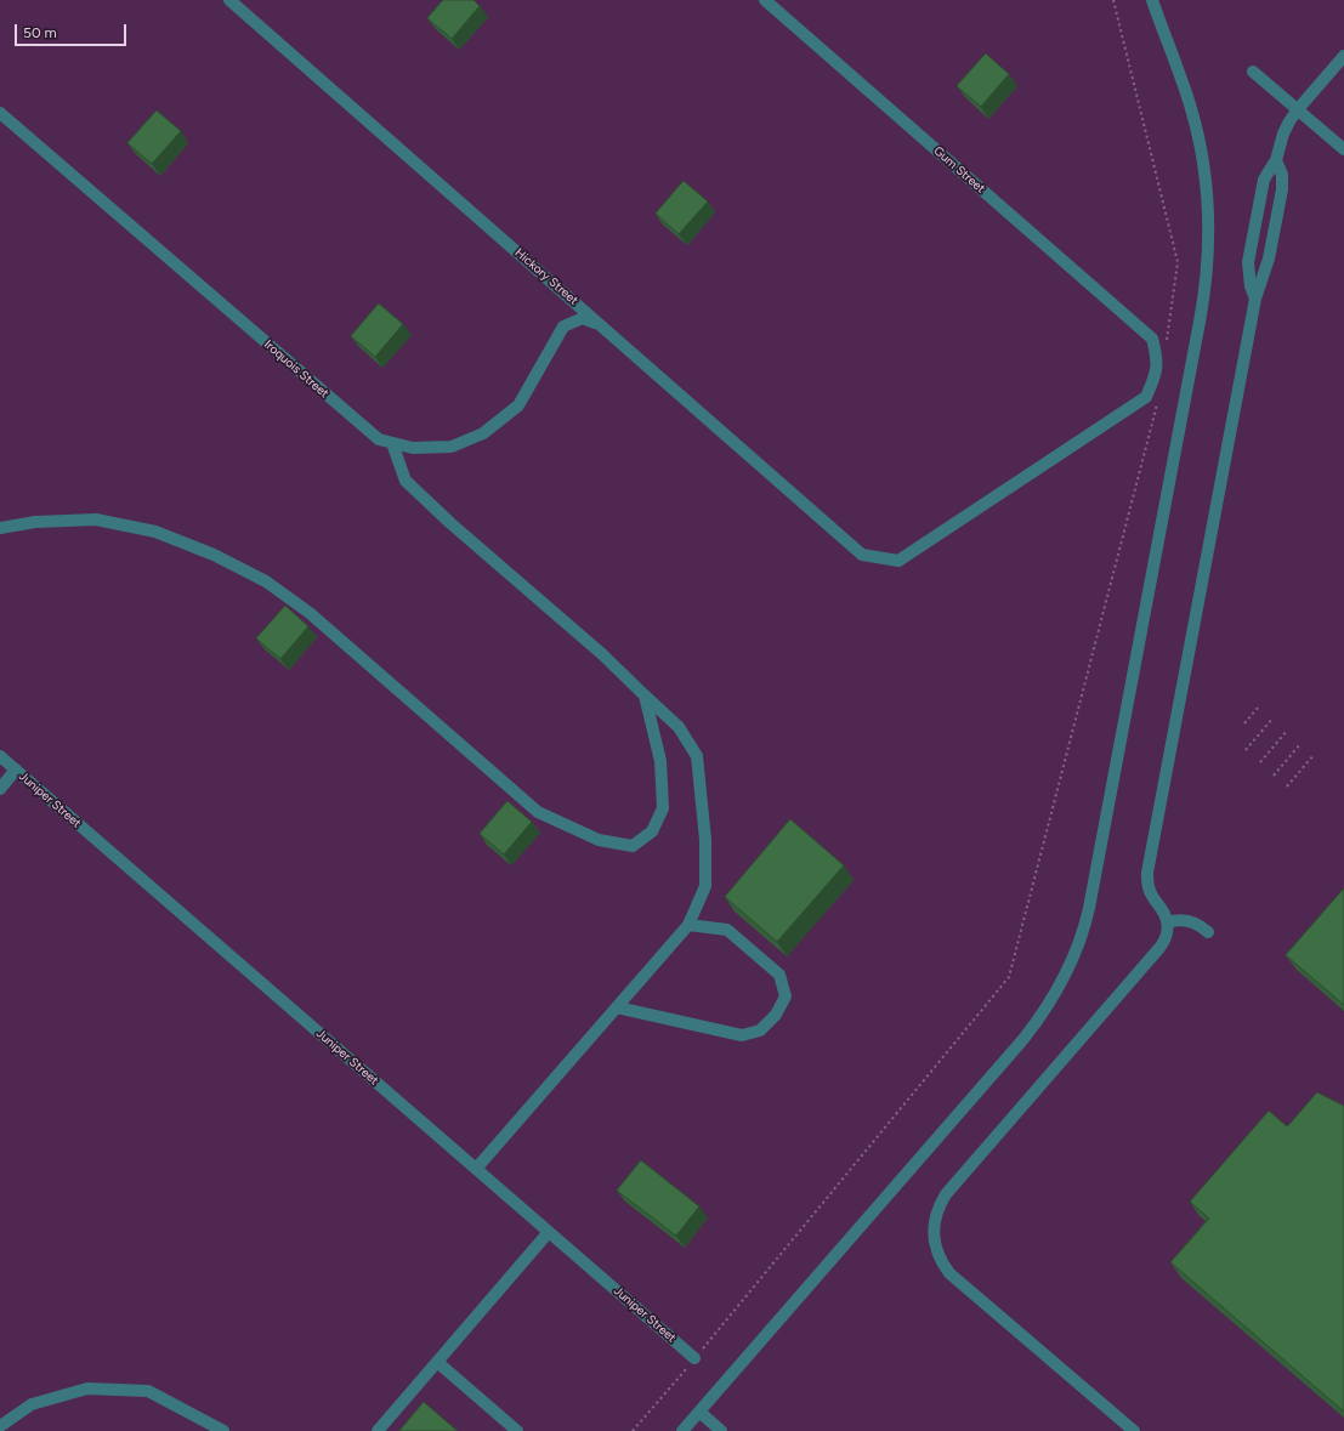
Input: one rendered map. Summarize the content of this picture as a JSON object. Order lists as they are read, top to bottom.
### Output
{
  "streets": {
    "street": [
      "Gum Street",
      "Hickory Street",
      "Iroquois Street",
      "Juniper Street"
    ]
  },
  "crossings": [
    ["Gum Street", "Hickory Street"],
    ["Hickory Street", "Iroquois Street"]
  ],
  "scale_bar": "50 m"
}
